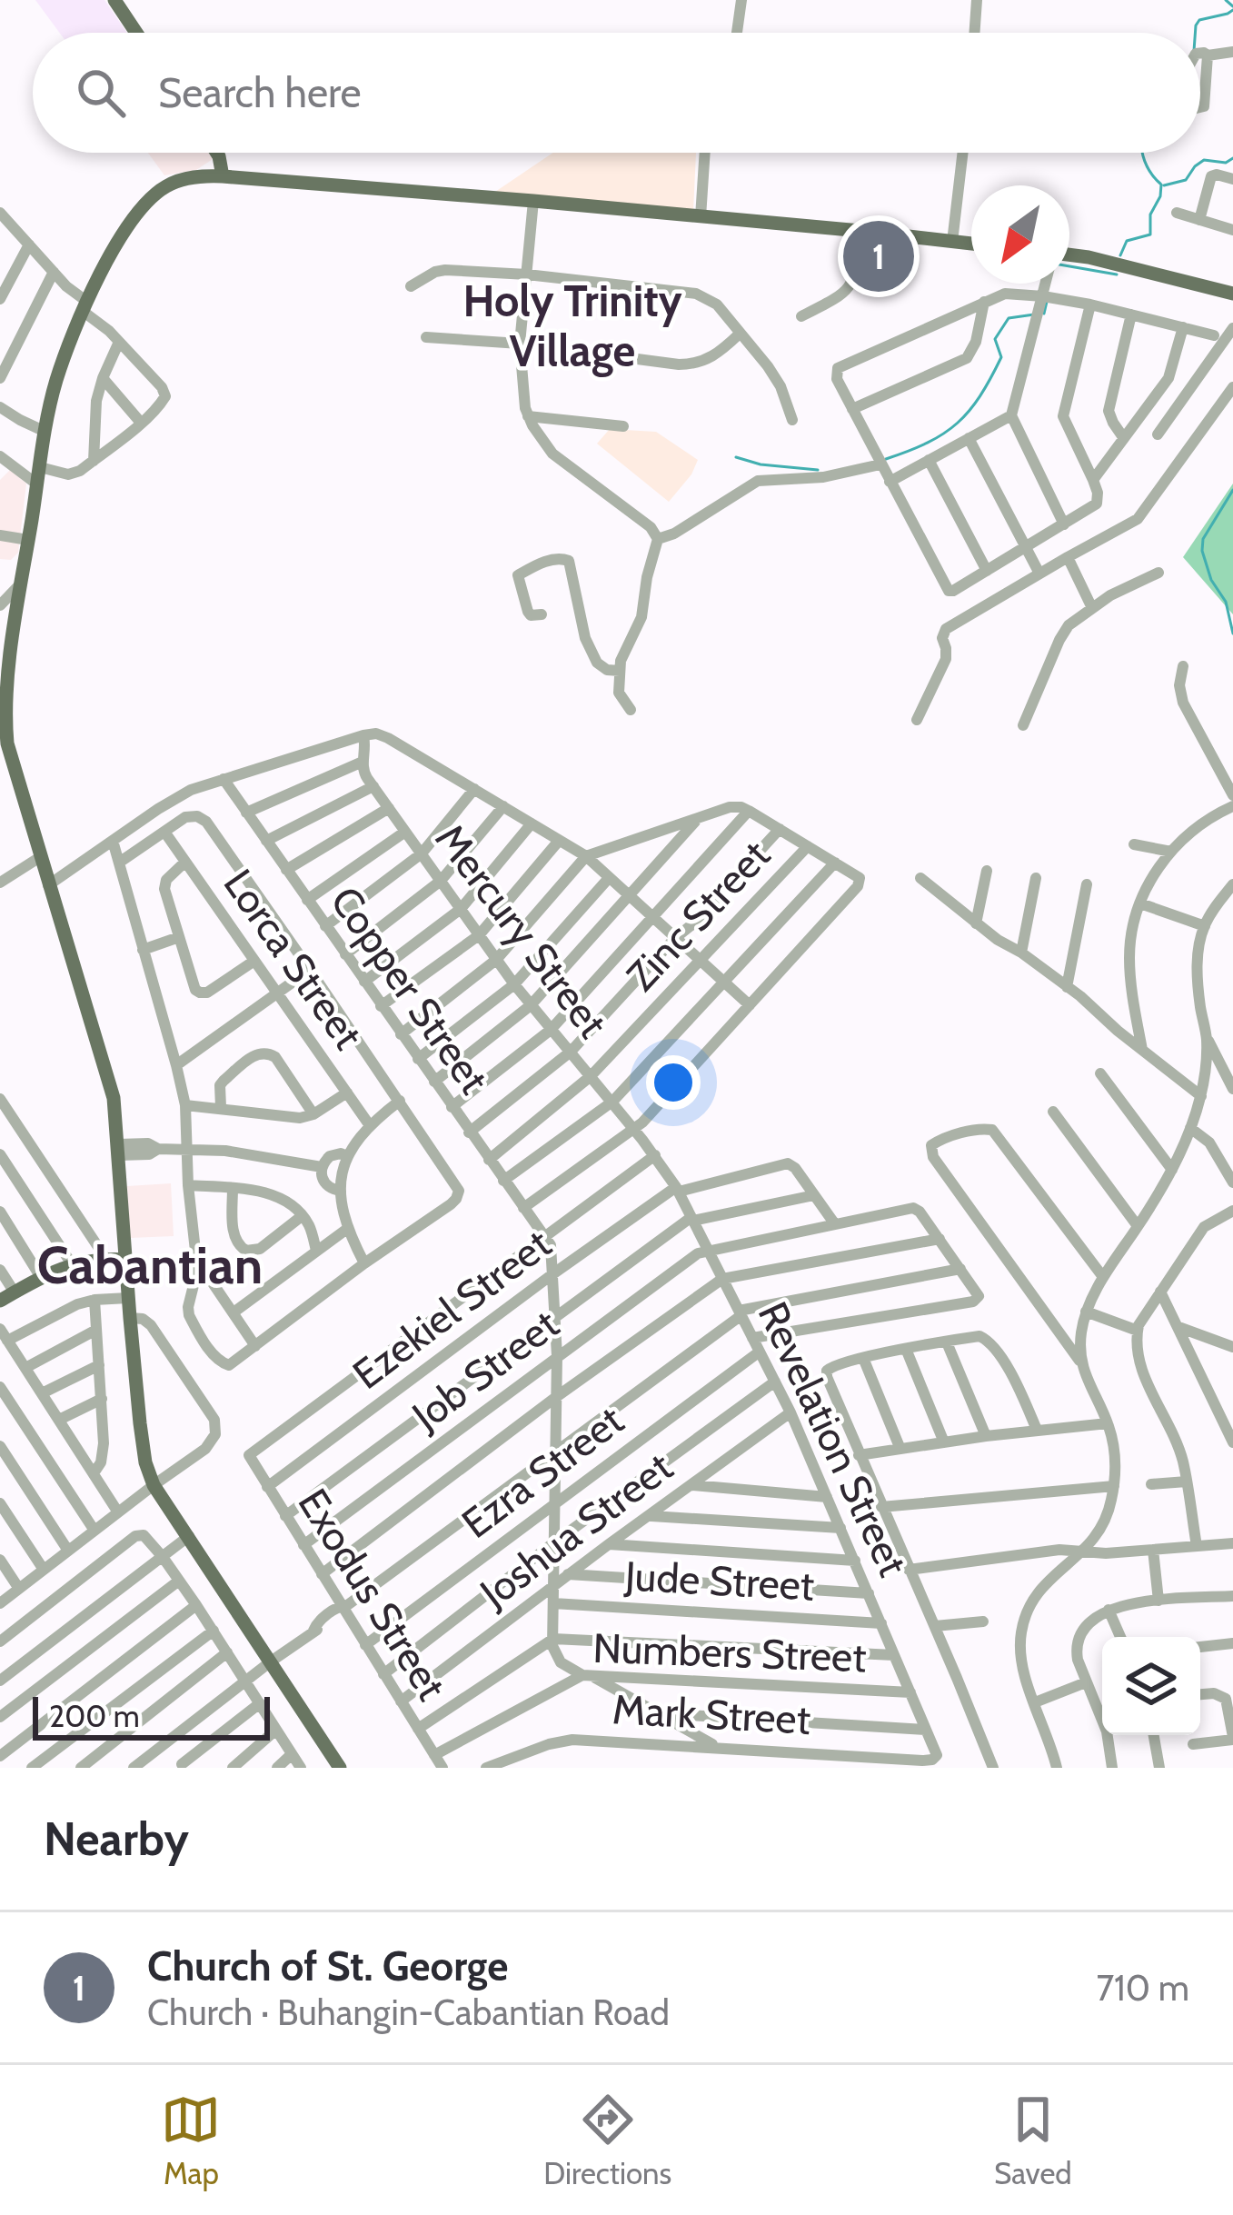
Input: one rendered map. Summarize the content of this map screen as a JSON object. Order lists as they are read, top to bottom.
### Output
{
  "streets": {
    "street": [
      "Zinc Street",
      "Mercury Street",
      "Lorca Street",
      "Copper Street",
      "Ezekiel Street",
      "Job Street",
      "Revelation Street",
      "Ezra Street",
      "Joshua Street",
      "Jude Street",
      "Exodus Street",
      "Numbers Street",
      "Mark Street"
    ]
  },
  "crossings": [
    ["Zinc Street", "Mercury Street"],
    ["Zinc Street", "Copper Street"],
    ["Mercury Street", "Revelation Street"],
    ["Copper Street", "Exodus Street"],
    ["Ezekiel Street", "Revelation Street"],
    ["Ezekiel Street", "Exodus Street"],
    ["Job Street", "Revelation Street"],
    ["Job Street", "Exodus Street"],
    ["Revelation Street", "Ezra Street"],
    ["Revelation Street", "Joshua Street"],
    ["Revelation Street", "Jude Street"],
    ["Revelation Street", "Numbers Street"],
    ["Revelation Street", "Mark Street"],
    ["Ezra Street", "Exodus Street"],
    ["Joshua Street", "Exodus Street"],
    ["Exodus Street", "Numbers Street"]
  ],
  "districts": ["Holy Trinity Village", "Cabantian"],
  "scale_bar": "200 m",
  "north": "bottom left",
  "page": {
    "search": "Search here",
    "pins": "1",
    "scale": "200 m",
    "heading": "Nearby",
    "list": [
      {
        "mark": "1",
        "name": "Church of St. George",
        "note": "Church · Buhangin-Cabantian Road",
        "value": "710 m"
      }
    ],
    "nav": ["Map", "Directions", "Saved"]
  }
}
